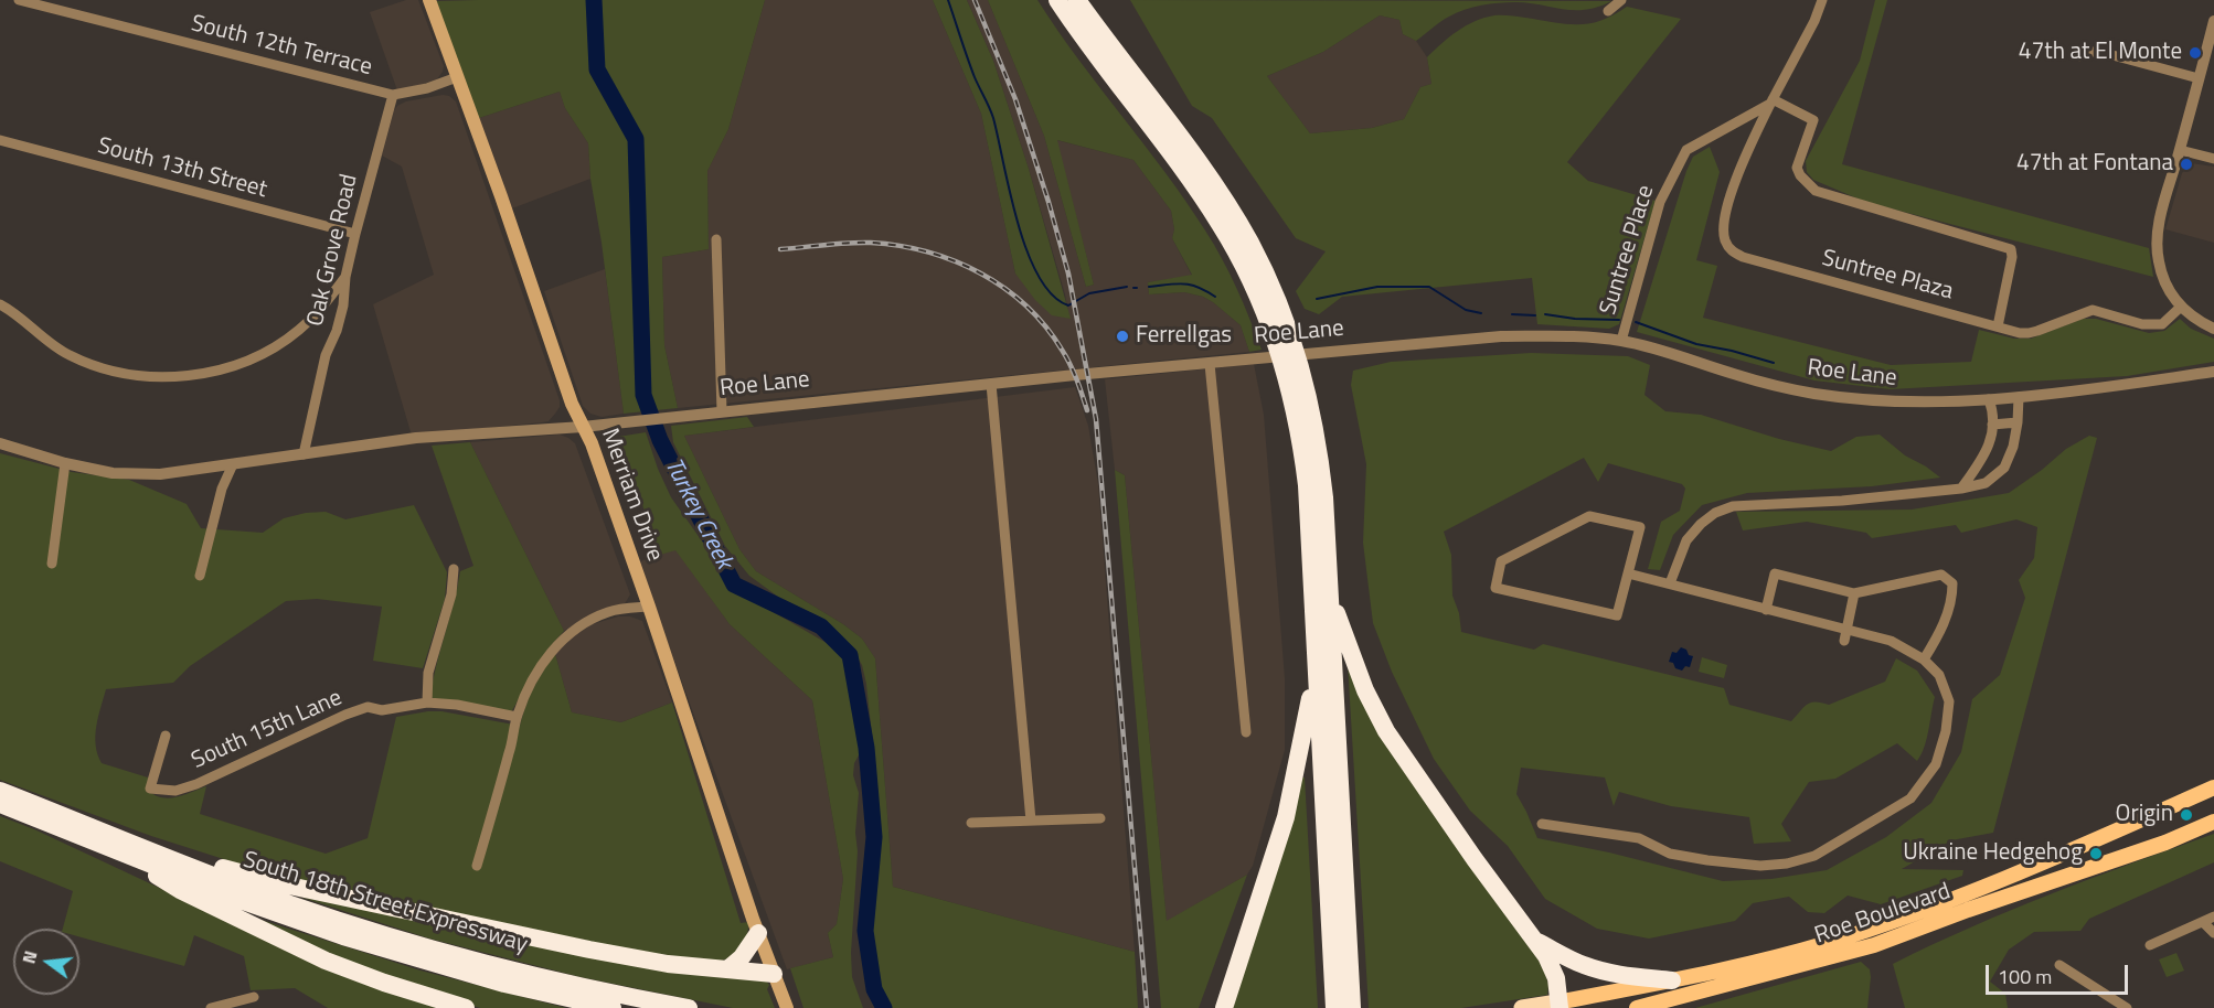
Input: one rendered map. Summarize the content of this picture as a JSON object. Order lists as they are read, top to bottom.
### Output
{
  "streets": {
    "highway": ["South 18th Street Expressway"],
    "main road": ["Merriam Drive", "Roe Boulevard"],
    "street": [
      "South 12th Terrace",
      "South 13th Street",
      "Oak Grove Road",
      "Suntree Place",
      "Suntree Plaza",
      "Roe Lane",
      "South 15th Lane"
    ]
  },
  "crossings": [
    ["South 12th Terrace", "Oak Grove Road"],
    ["South 12th Terrace", "Merriam Drive"],
    ["South 13th Street", "Oak Grove Road"],
    ["Oak Grove Road", "Roe Lane"],
    ["Suntree Place", "Suntree Plaza"],
    ["Suntree Place", "Roe Lane"],
    ["Roe Lane", "Merriam Drive"]
  ],
  "water": ["Turkey Creek"],
  "places": [
    "47th at El Monte",
    "47th at Fontana",
    "Ferrellgas",
    "Origin",
    "Ukraine Hedgehog"
  ],
  "scale_bar": "100 m",
  "north": "left"
}
